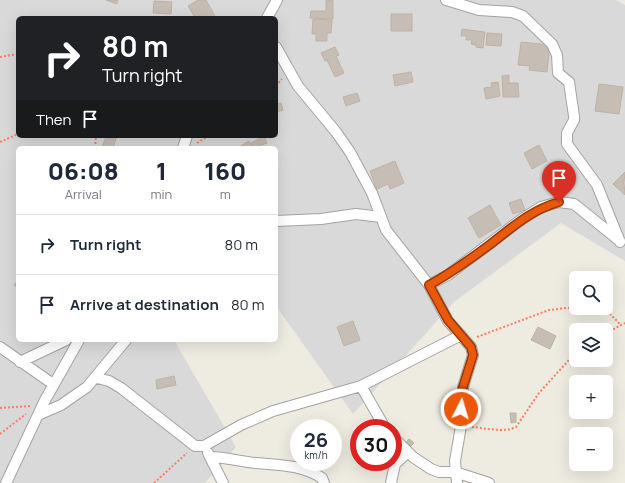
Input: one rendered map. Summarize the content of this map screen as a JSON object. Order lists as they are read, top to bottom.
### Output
{
  "page": {
    "turn": ["80 m", "Turn right"],
    "then": "Then",
    "eta": [
      "06:08",
      "Arrival",
      "1",
      "min",
      "160",
      "m"
    ],
    "list": [
      {
        "name": "Turn right",
        "value": "80 m"
      },
      {
        "name": "Arrive at destination",
        "value": "80 m"
      }
    ],
    "map_buttons": ["+", "−"],
    "speed": "26 km/h",
    "limit": "30"
  }
}
